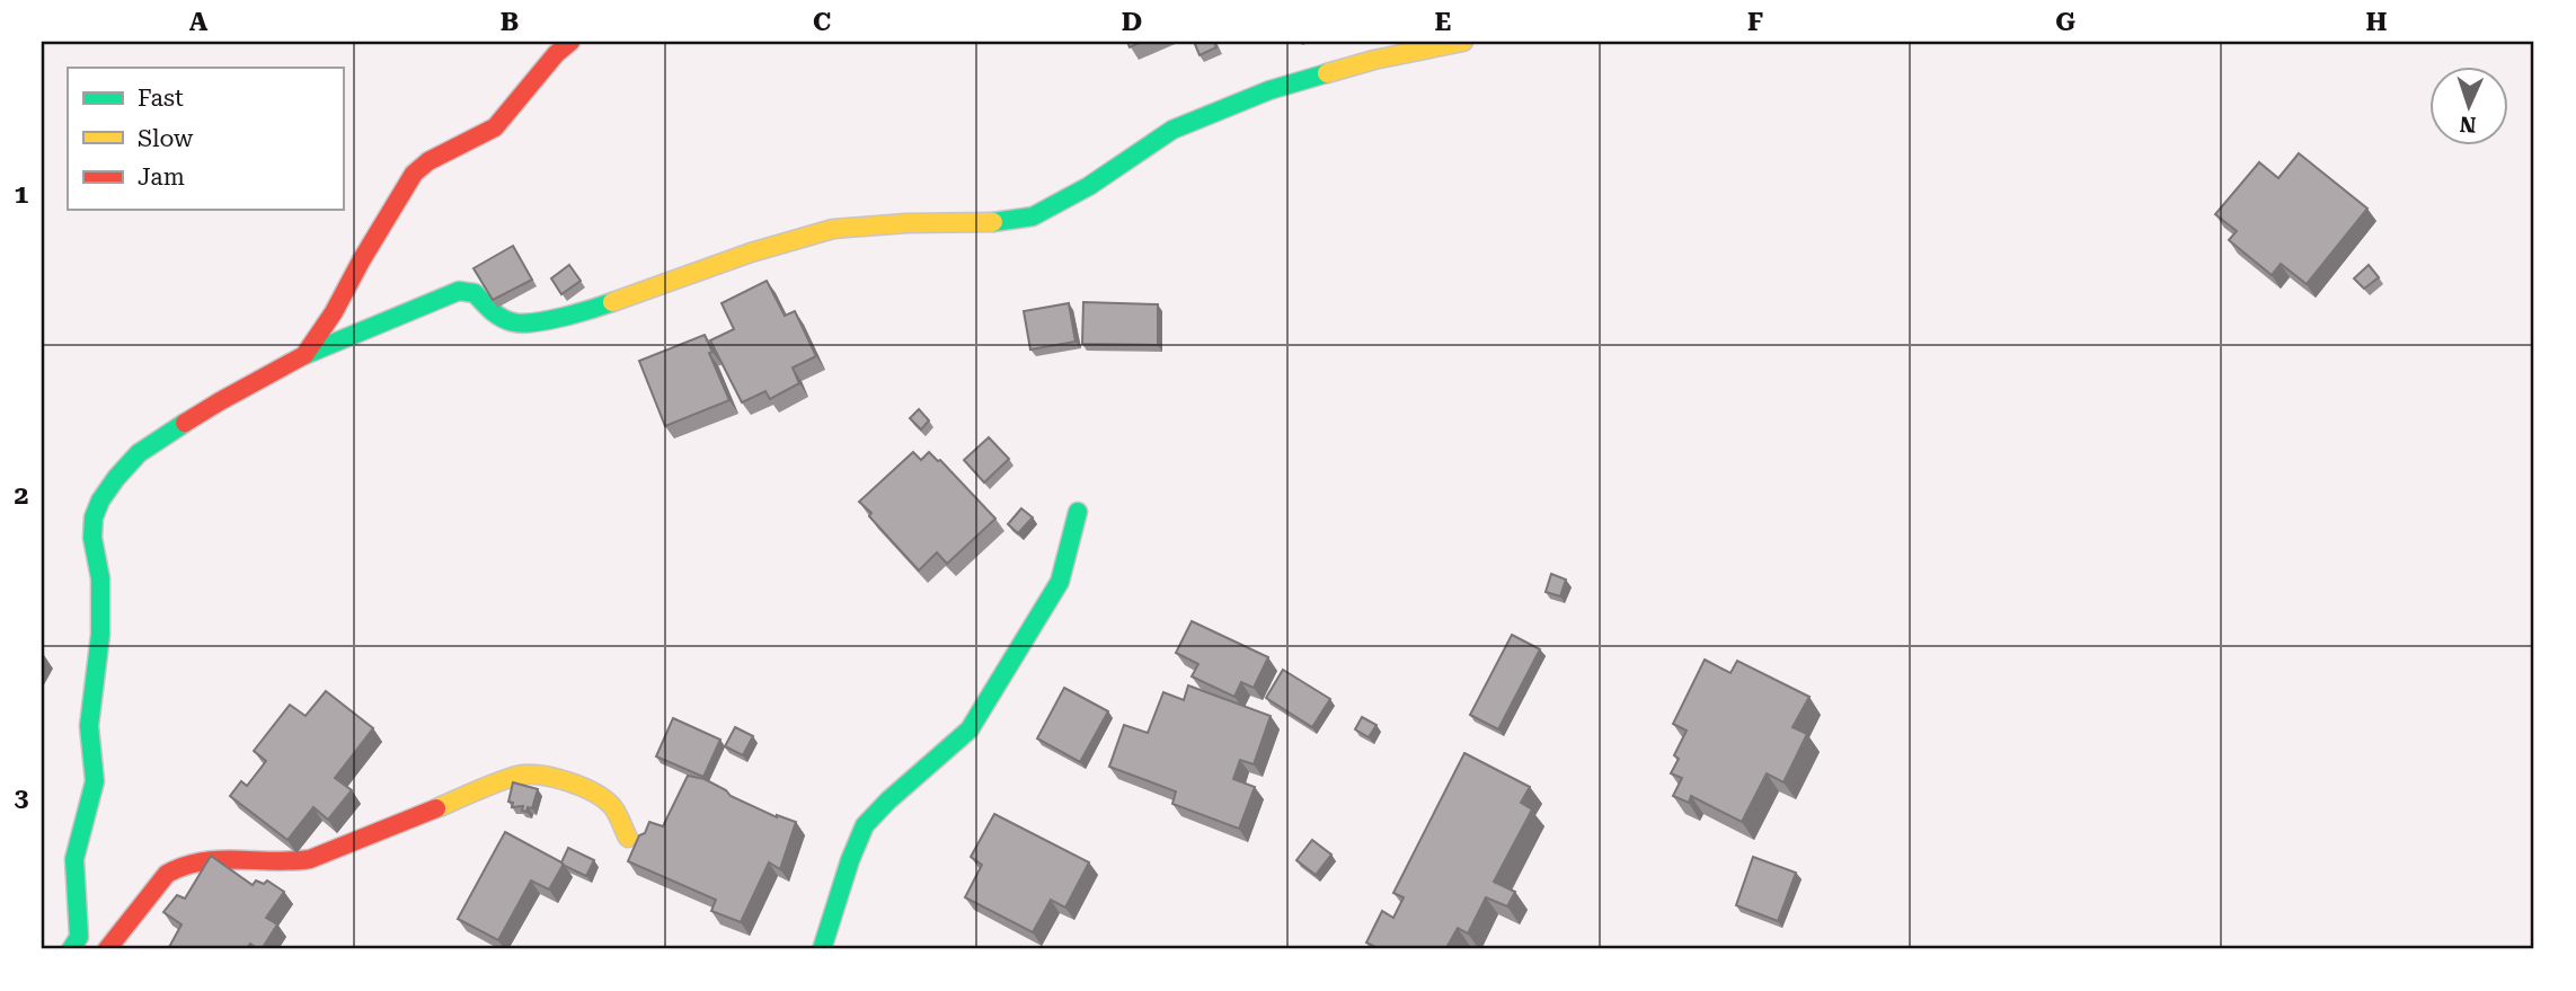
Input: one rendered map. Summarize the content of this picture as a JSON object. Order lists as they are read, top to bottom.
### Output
{
  "legend": ["Fast", "Slow", "Jam"],
  "north": "bottom",
  "grid": {
    "columns": [
      "A",
      "B",
      "C",
      "D",
      "E",
      "F",
      "G",
      "H"
    ],
    "rows": ["1", "2", "3"]
  }
}
